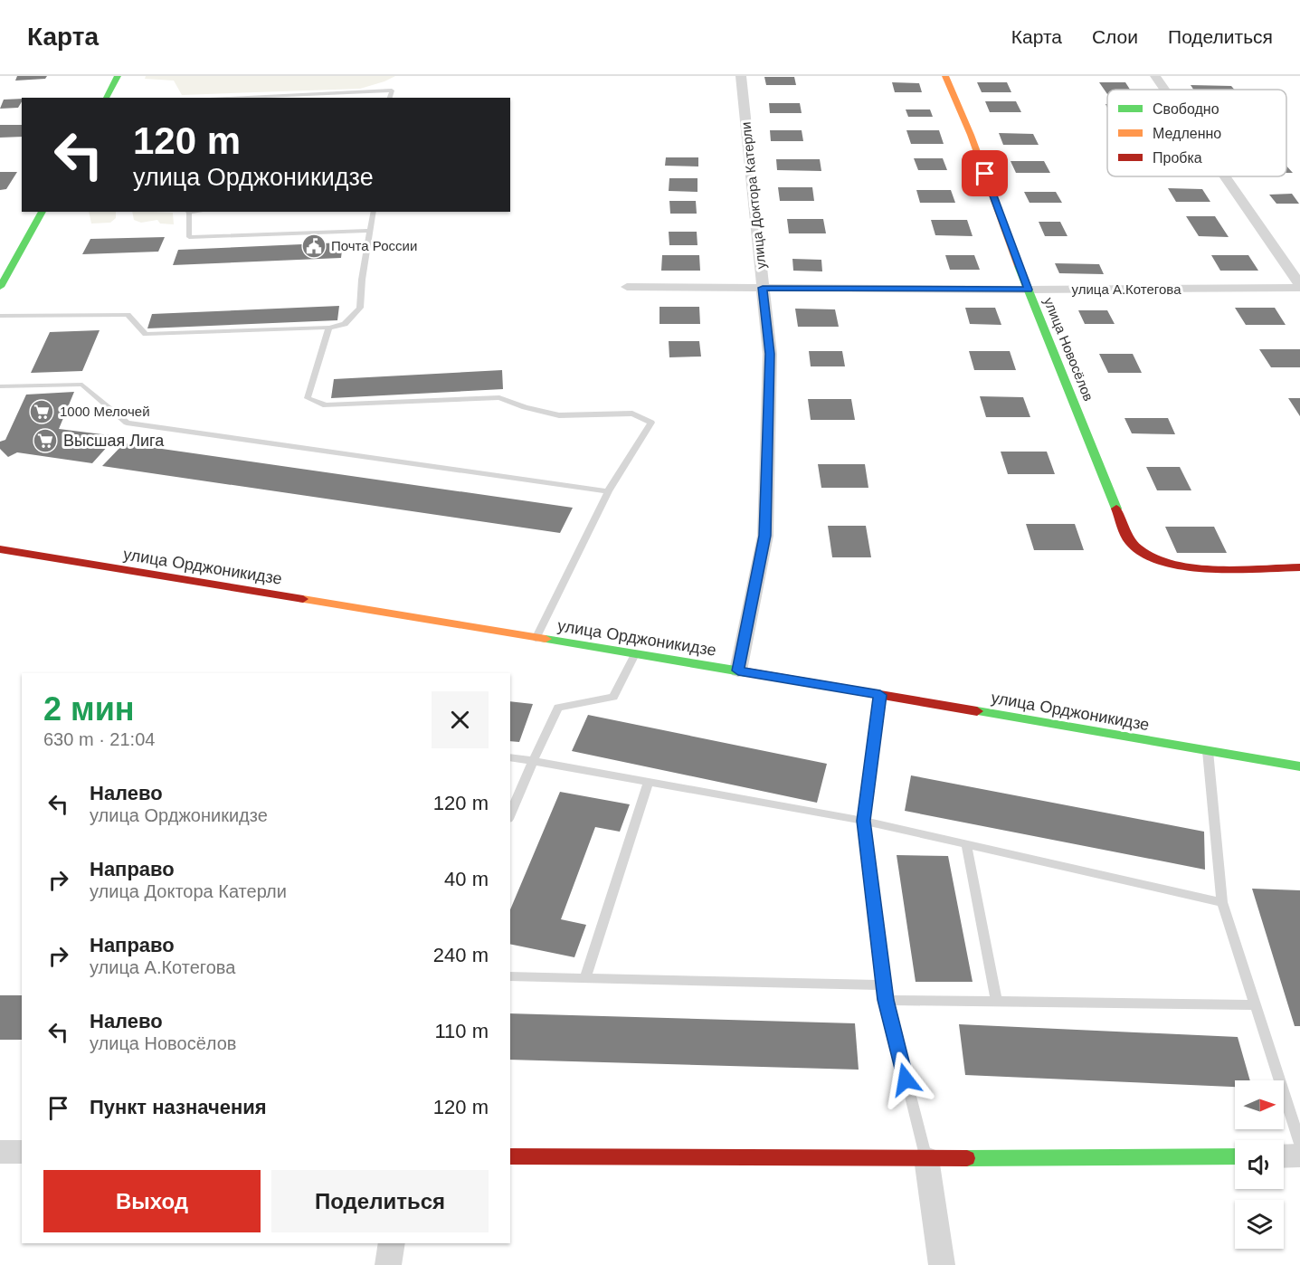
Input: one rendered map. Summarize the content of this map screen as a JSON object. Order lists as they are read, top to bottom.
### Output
{
  "streets": {
    "street": [
      "улица Доктора Катерли",
      "улица А.Котегова",
      "улица Новосёлов",
      "улица Орджоникидзе"
    ]
  },
  "crossings": [
    ["улица Доктора Катерли", "улица А.Котегова"],
    ["улица Доктора Катерли", "улица Орджоникидзе"],
    ["улица А.Котегова", "улица Новосёлов"]
  ],
  "places": {
    "public building": ["Почта России"],
    "supermarket": ["1000 Мелочей", "Высшая Лига"]
  },
  "legend": ["Свободно", "Медленно", "Пробка"],
  "north": "right",
  "page": {
    "header": "Карта",
    "nav": ["Карта", "Слои", "Поделиться"],
    "turn": ["120 m", "улица Орджоникидзе"],
    "heading": ["2 мин", "630 m · 21:04"],
    "list": [
      {
        "name": "Налево",
        "note": "улица Орджоникидзе",
        "value": "120 m"
      },
      {
        "name": "Направо",
        "note": "улица Доктора Катерли",
        "value": "40 m"
      },
      {
        "name": "Направо",
        "note": "улица А.Котегова",
        "value": "240 m"
      },
      {
        "name": "Налево",
        "note": "улица Новосёлов",
        "value": "110 m"
      },
      {
        "name": "Пункт назначения",
        "value": "120 m"
      }
    ],
    "buttons": ["Выход", "Поделиться"]
  }
}
